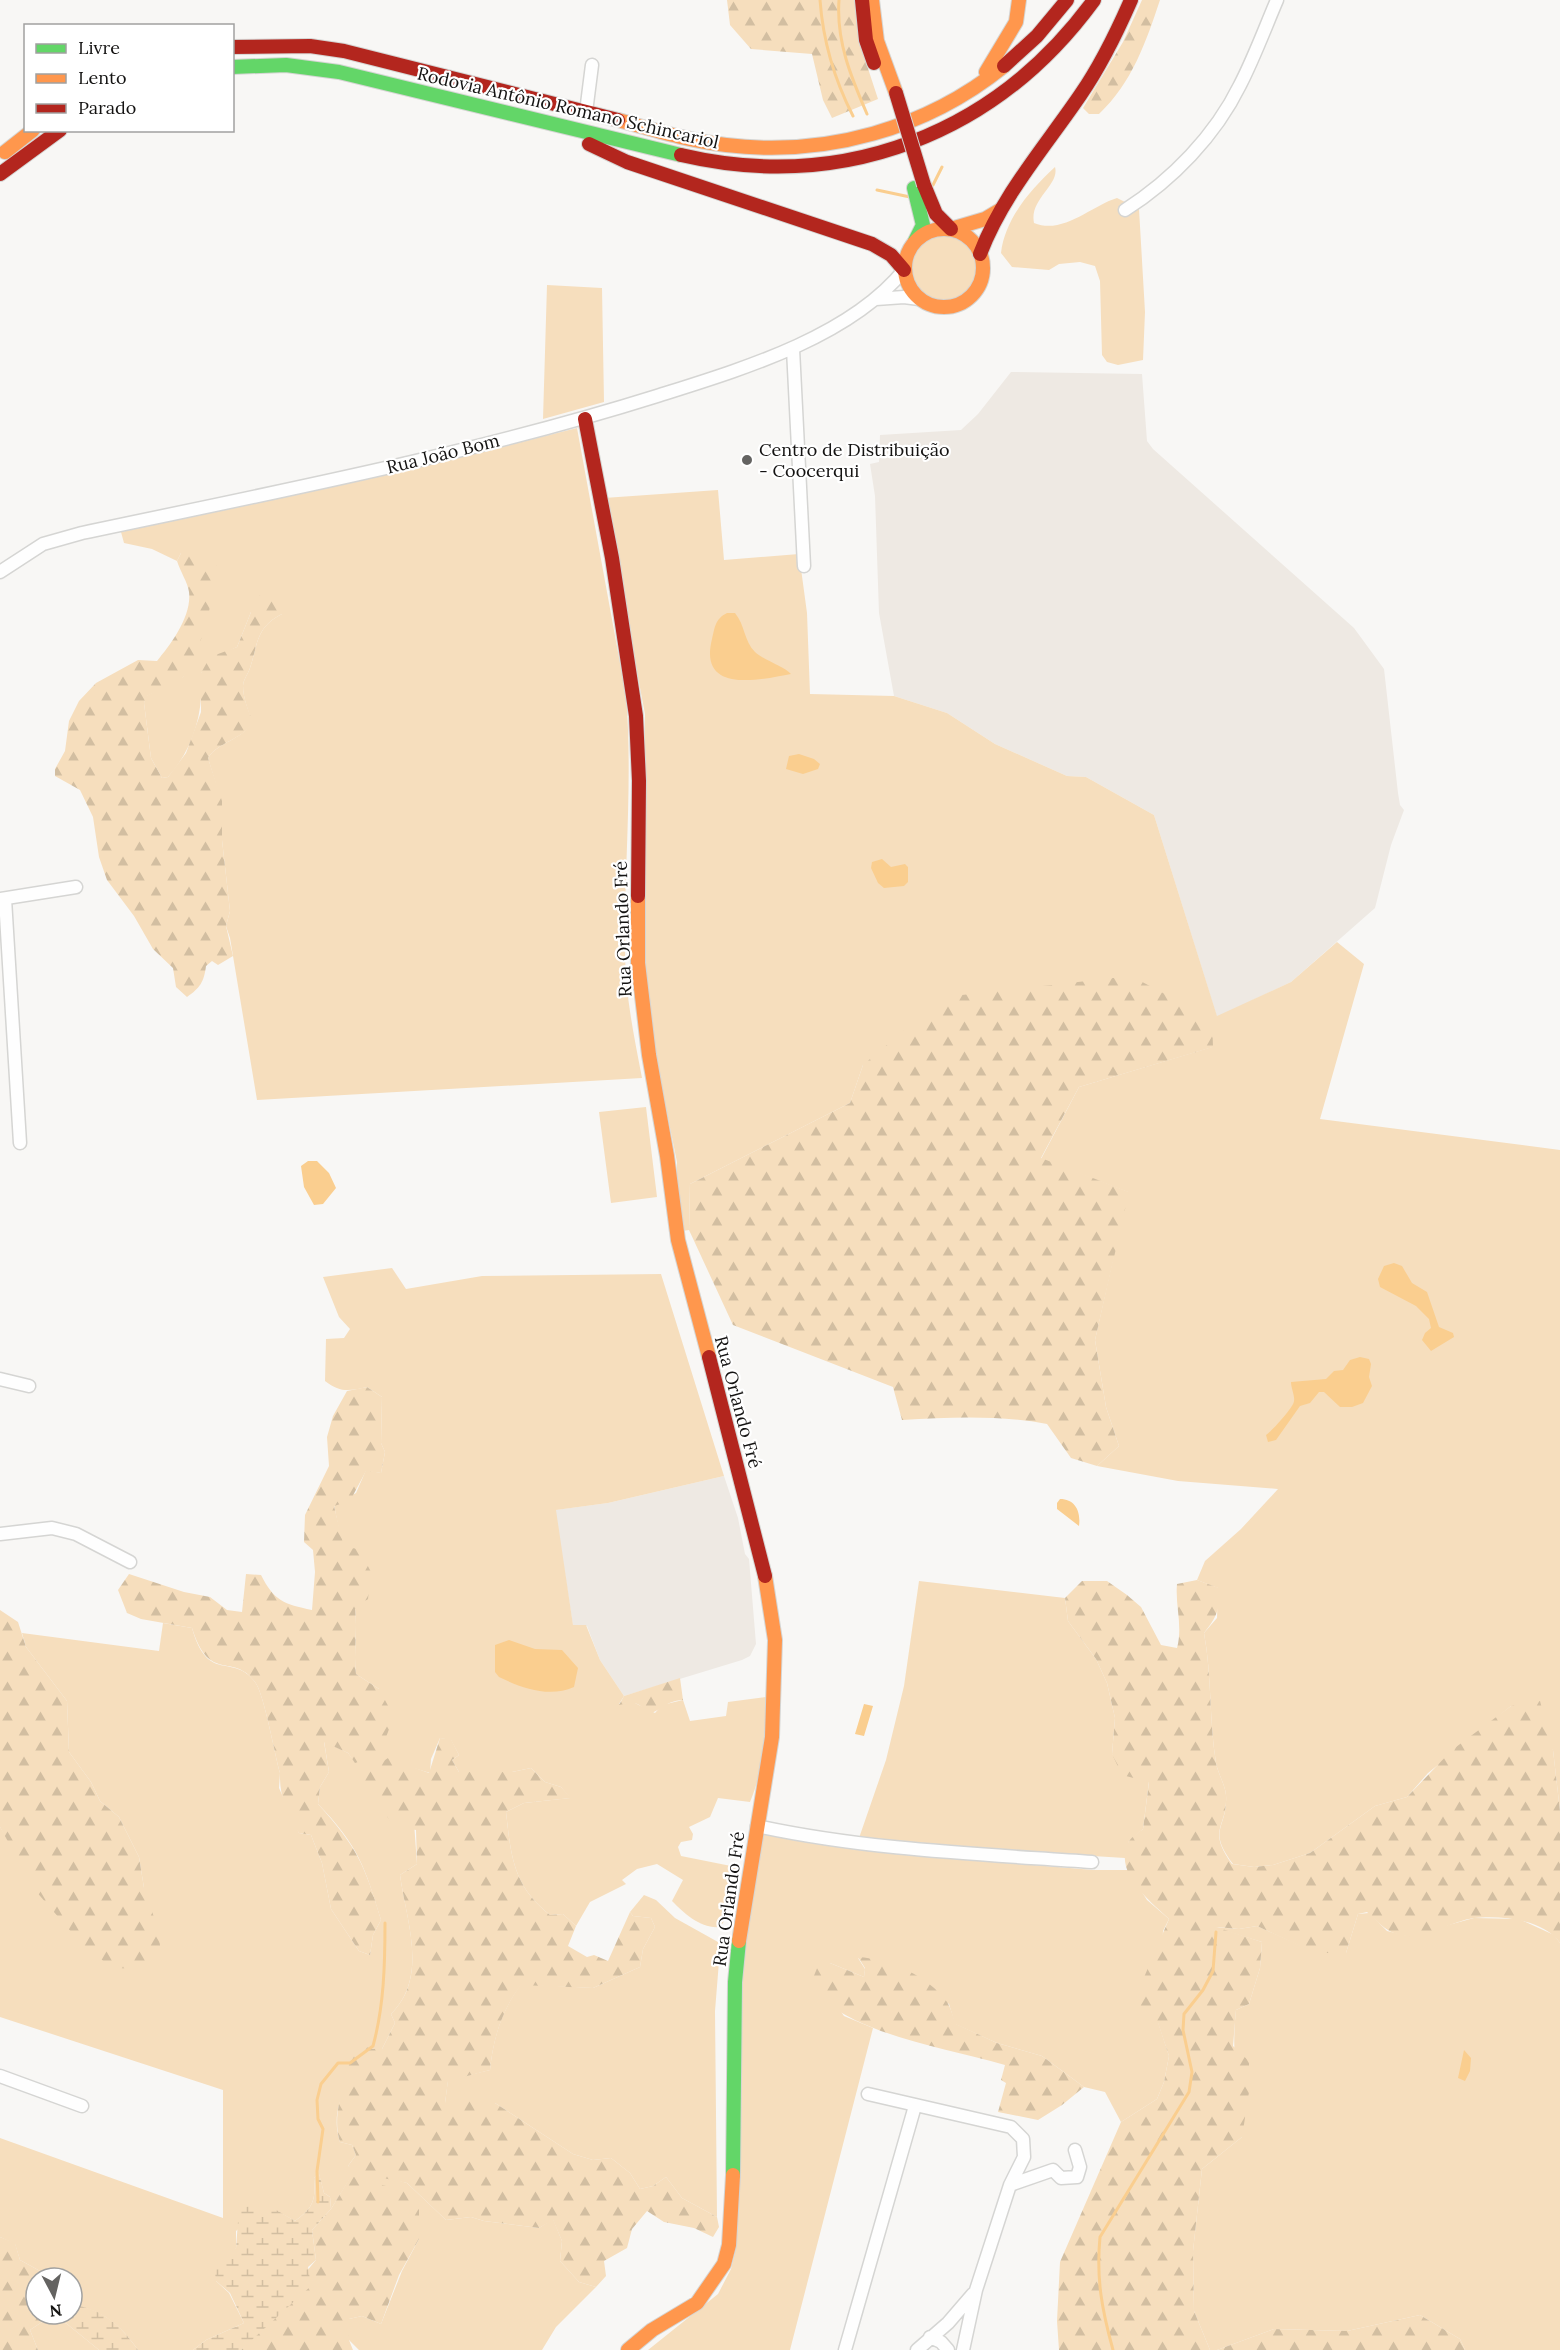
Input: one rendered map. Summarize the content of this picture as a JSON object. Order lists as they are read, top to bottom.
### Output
{
  "streets": {
    "main road": ["Rodovia Antônio Romano Schincariol", "Rua Orlando Fré"],
    "street": ["Rua João Bom"]
  },
  "crossings": [
    ["Rua João Bom", "Rua Orlando Fré"]
  ],
  "places": ["Centro de Distribuição - Coocerqui"],
  "legend": ["Livre", "Lento", "Parado"],
  "north": "bottom"
}
